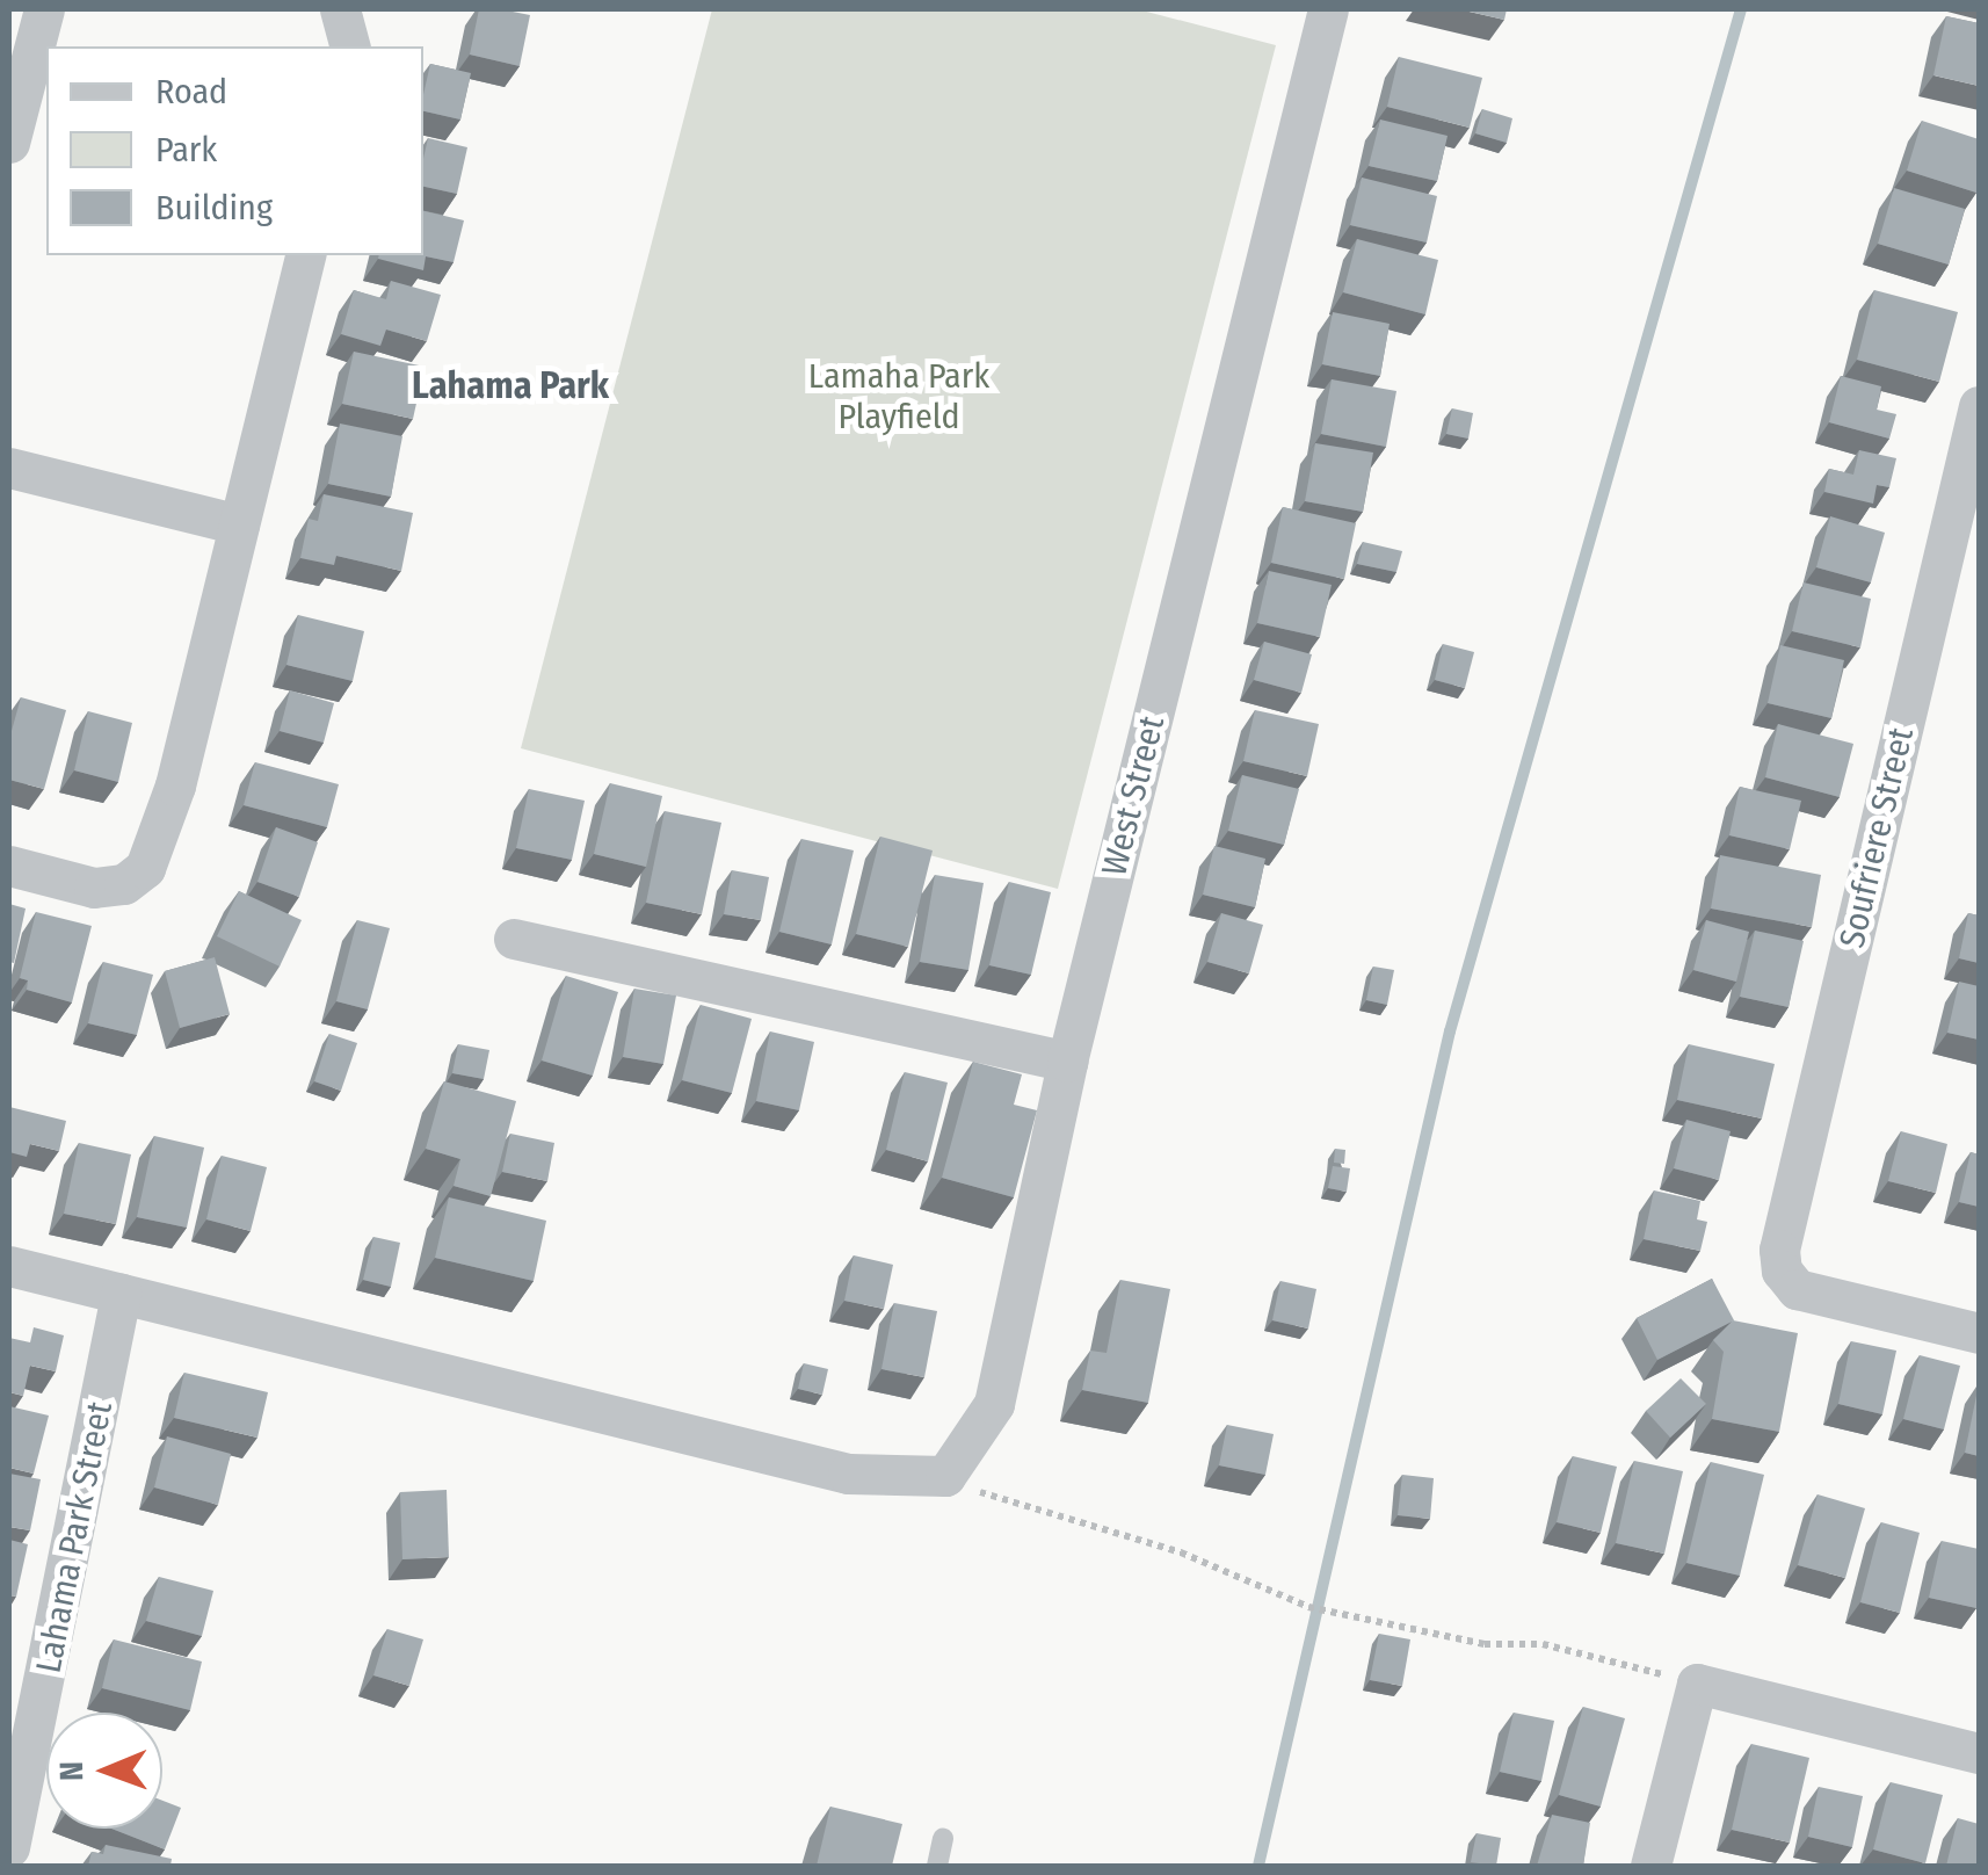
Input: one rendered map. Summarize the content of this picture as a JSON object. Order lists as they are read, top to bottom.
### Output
{
  "streets": {
    "street": ["West Street", "Soufriere Street", "Lahama Park Street"]
  },
  "districts": ["Lahama Park"],
  "parks": ["Lamaha Park Playfield"],
  "legend": ["Road", "Park", "Building"],
  "north": "left"
}
